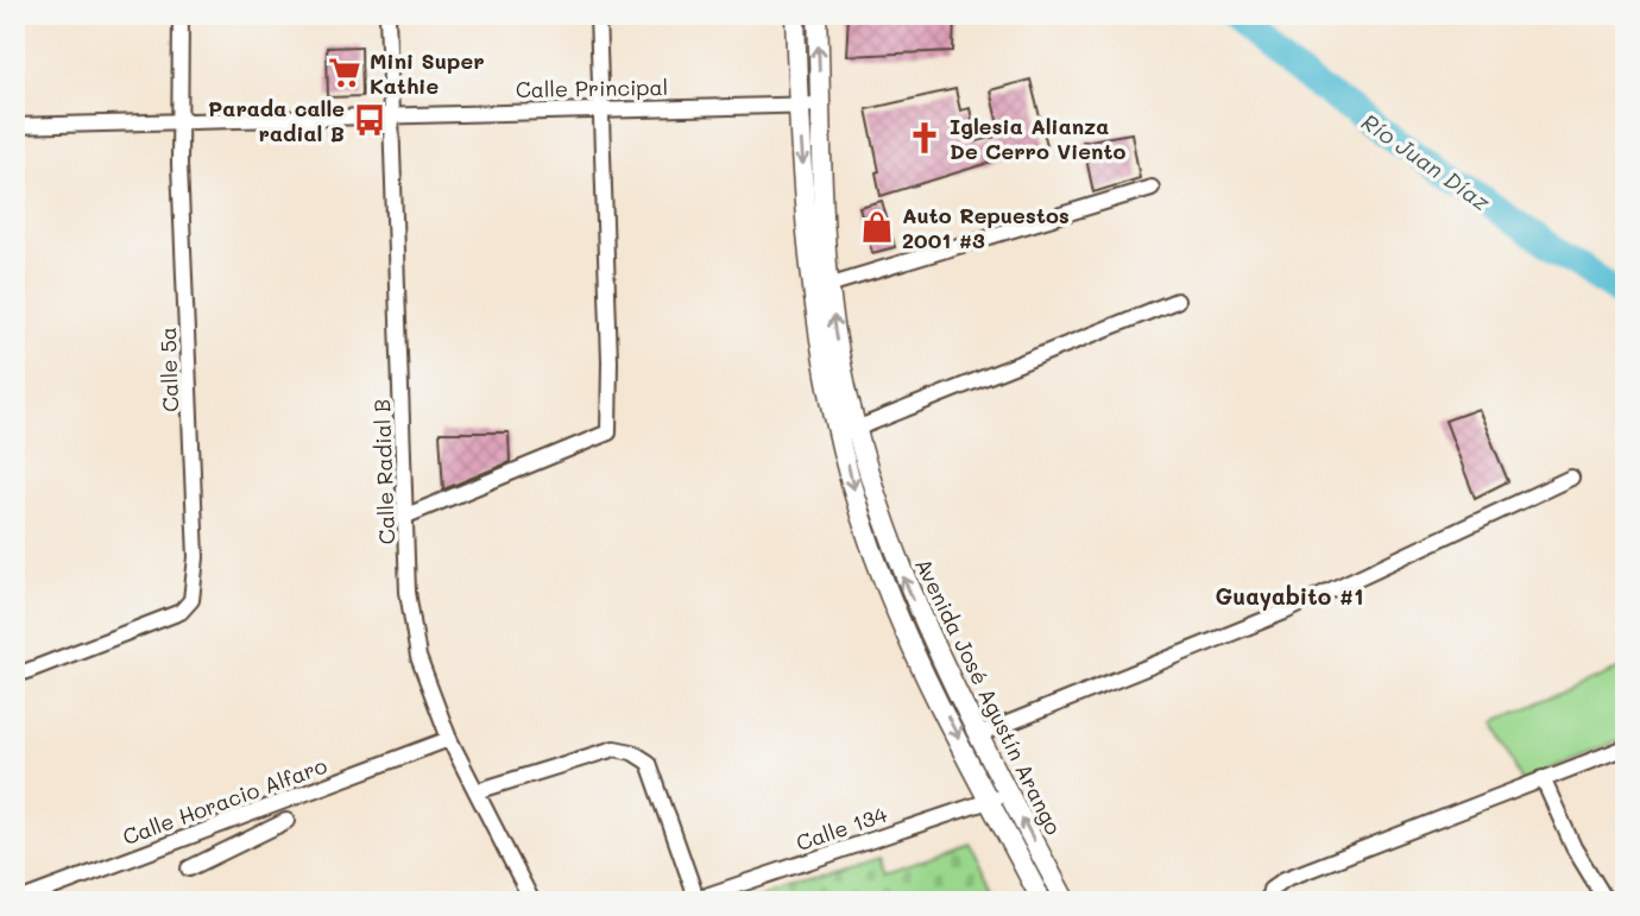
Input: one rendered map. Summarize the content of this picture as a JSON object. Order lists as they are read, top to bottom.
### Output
{
  "streets": {
    "main road": ["Avenida José Agustín Arango"],
    "street": [
      "Calle Principal",
      "Calle 5a",
      "Calle Radial B",
      "Calle Horacio Alfaro",
      "Calle 134"
    ]
  },
  "crossings": [
    ["Calle Principal", "Calle 5a"],
    ["Calle Principal", "Calle Radial B"],
    ["Calle Principal", "Avenida José Agustín Arango"],
    ["Calle Radial B", "Calle Horacio Alfaro"],
    ["Avenida José Agustín Arango", "Calle 134"]
  ],
  "districts": ["Guayabito #1"],
  "water": ["Río Juan Díaz"],
  "places": {
    "supermarket": ["Mini Super Kathie"],
    "bus stop": ["Parada calle radial B"],
    "church": ["Iglesia Alianza De Cerro Viento"],
    "shop": ["Auto Repuestos 2001 #3"]
  }
}
